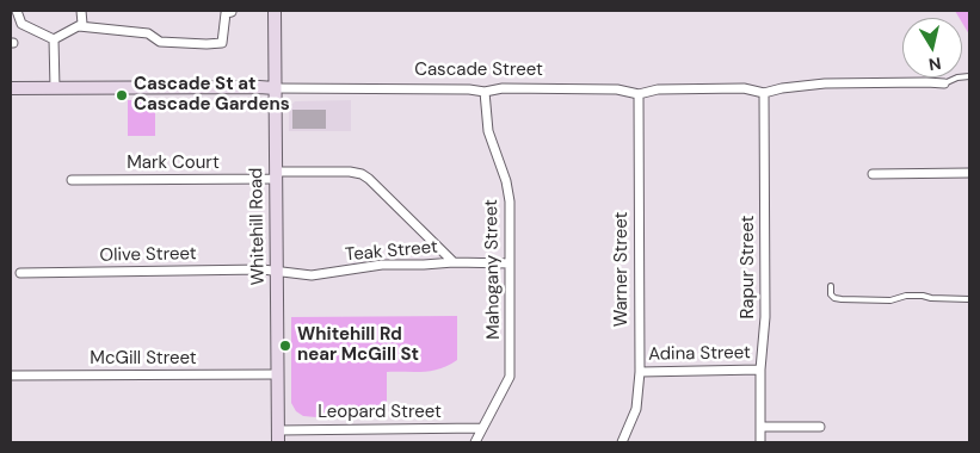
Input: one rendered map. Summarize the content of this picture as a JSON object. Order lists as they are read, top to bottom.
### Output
{
  "streets": {
    "street": [
      "Cascade Street",
      "Mark Court",
      "Whitehill Road",
      "Teak Street",
      "Olive Street",
      "Rapur Street",
      "Mahogany Street",
      "Warner Street",
      "Adina Street",
      "McGill Street",
      "Leopard Street"
    ]
  },
  "crossings": [
    ["Cascade Street", "Whitehill Road"],
    ["Cascade Street", "Rapur Street"],
    ["Cascade Street", "Mahogany Street"],
    ["Cascade Street", "Warner Street"],
    ["Mark Court", "Whitehill Road"],
    ["Mark Court", "Teak Street"],
    ["Whitehill Road", "Teak Street"],
    ["Whitehill Road", "Olive Street"],
    ["Whitehill Road", "McGill Street"],
    ["Whitehill Road", "Leopard Street"],
    ["Teak Street", "Olive Street"],
    ["Teak Street", "Mahogany Street"],
    ["Rapur Street", "Adina Street"],
    ["Mahogany Street", "Leopard Street"],
    ["Warner Street", "Adina Street"]
  ],
  "places": ["Cascade St at Cascade Gardens", "Whitehill Rd near McGill St"],
  "north": "bottom"
}
